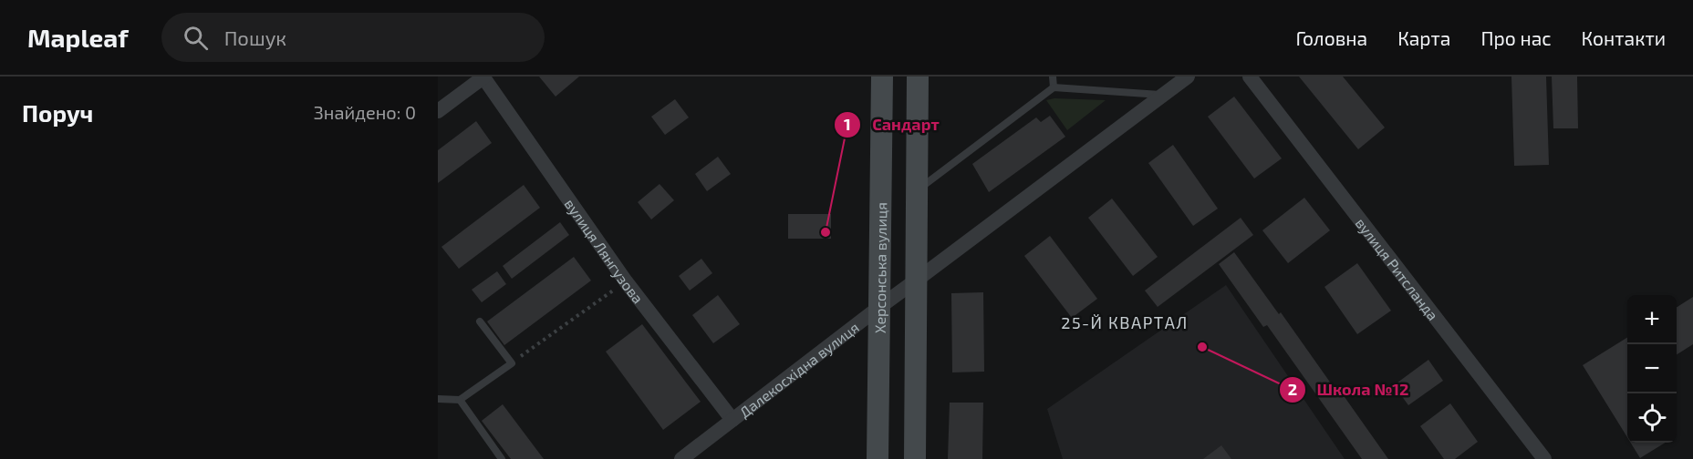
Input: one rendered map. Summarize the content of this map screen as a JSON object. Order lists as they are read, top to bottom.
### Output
{
  "streets": {
    "street": [
      "вулиця Лянгузова",
      "Херсонська вулиця",
      "вулиця Ритсланда",
      "Далекосхідна вулиця"
    ]
  },
  "crossings": [
    ["вулиця Лянгузова", "Далекосхідна вулиця"],
    ["Херсонська вулиця", "Далекосхідна вулиця"]
  ],
  "districts": ["25-Й КВАРТАЛ"],
  "places": ["Сандарт", "Школа №12"],
  "page": {
    "header": "Mapleaf",
    "search": "Пошук",
    "nav": [
      "Головна",
      "Карта",
      "Про нас",
      "Контакти"
    ],
    "heading": ["Поруч", "Знайдено: 0"],
    "map_buttons": ["+", "−"]
  }
}
